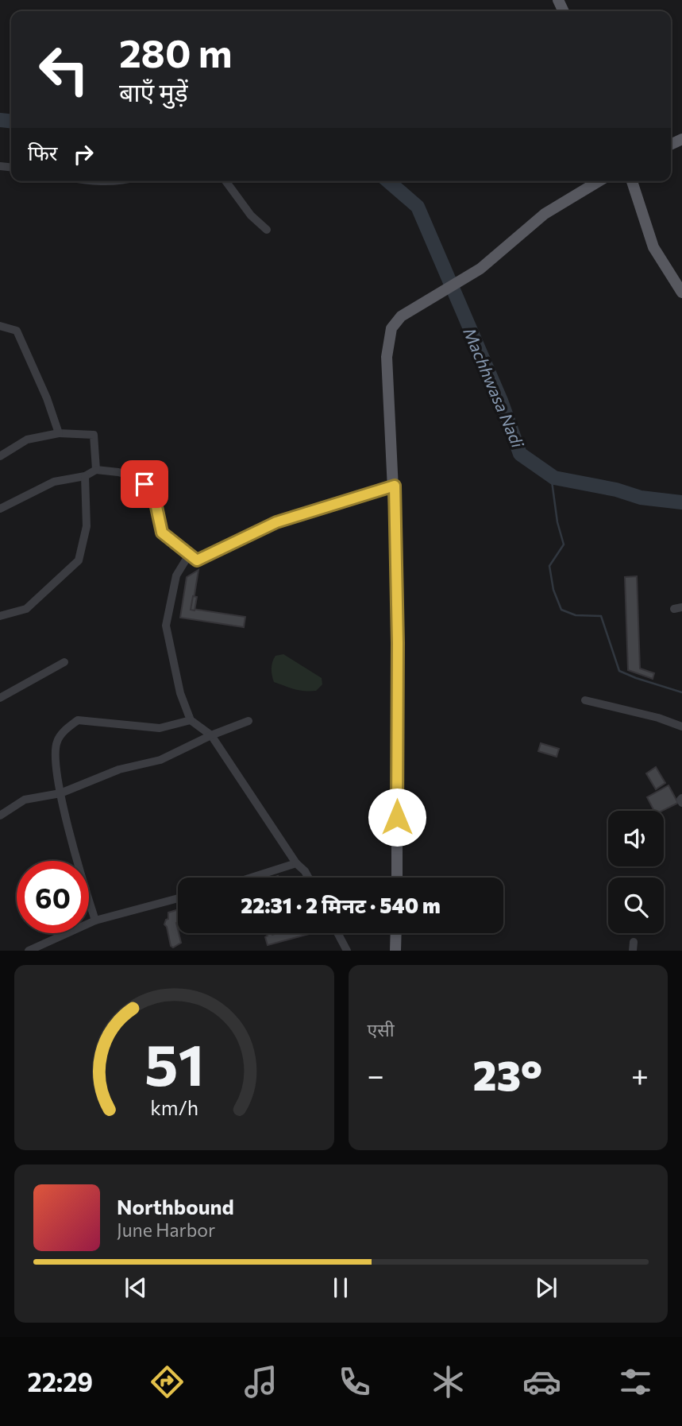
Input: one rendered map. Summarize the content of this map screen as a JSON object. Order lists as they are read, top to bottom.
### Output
{
  "water": ["Machhwasa Nadi"],
  "page": {
    "turn": ["280 m", "बाएँ मुड़ें"],
    "then": "फिर",
    "limit": "60",
    "trip": "22:31 · 2 मिनट · 540 m",
    "tile": "एसी",
    "heat": ["−", "23°", "+"],
    "song": ["Northbound", "June Harbor"],
    "tabs": "22:29",
    "gauge": ["51", "km/h"]
  }
}
